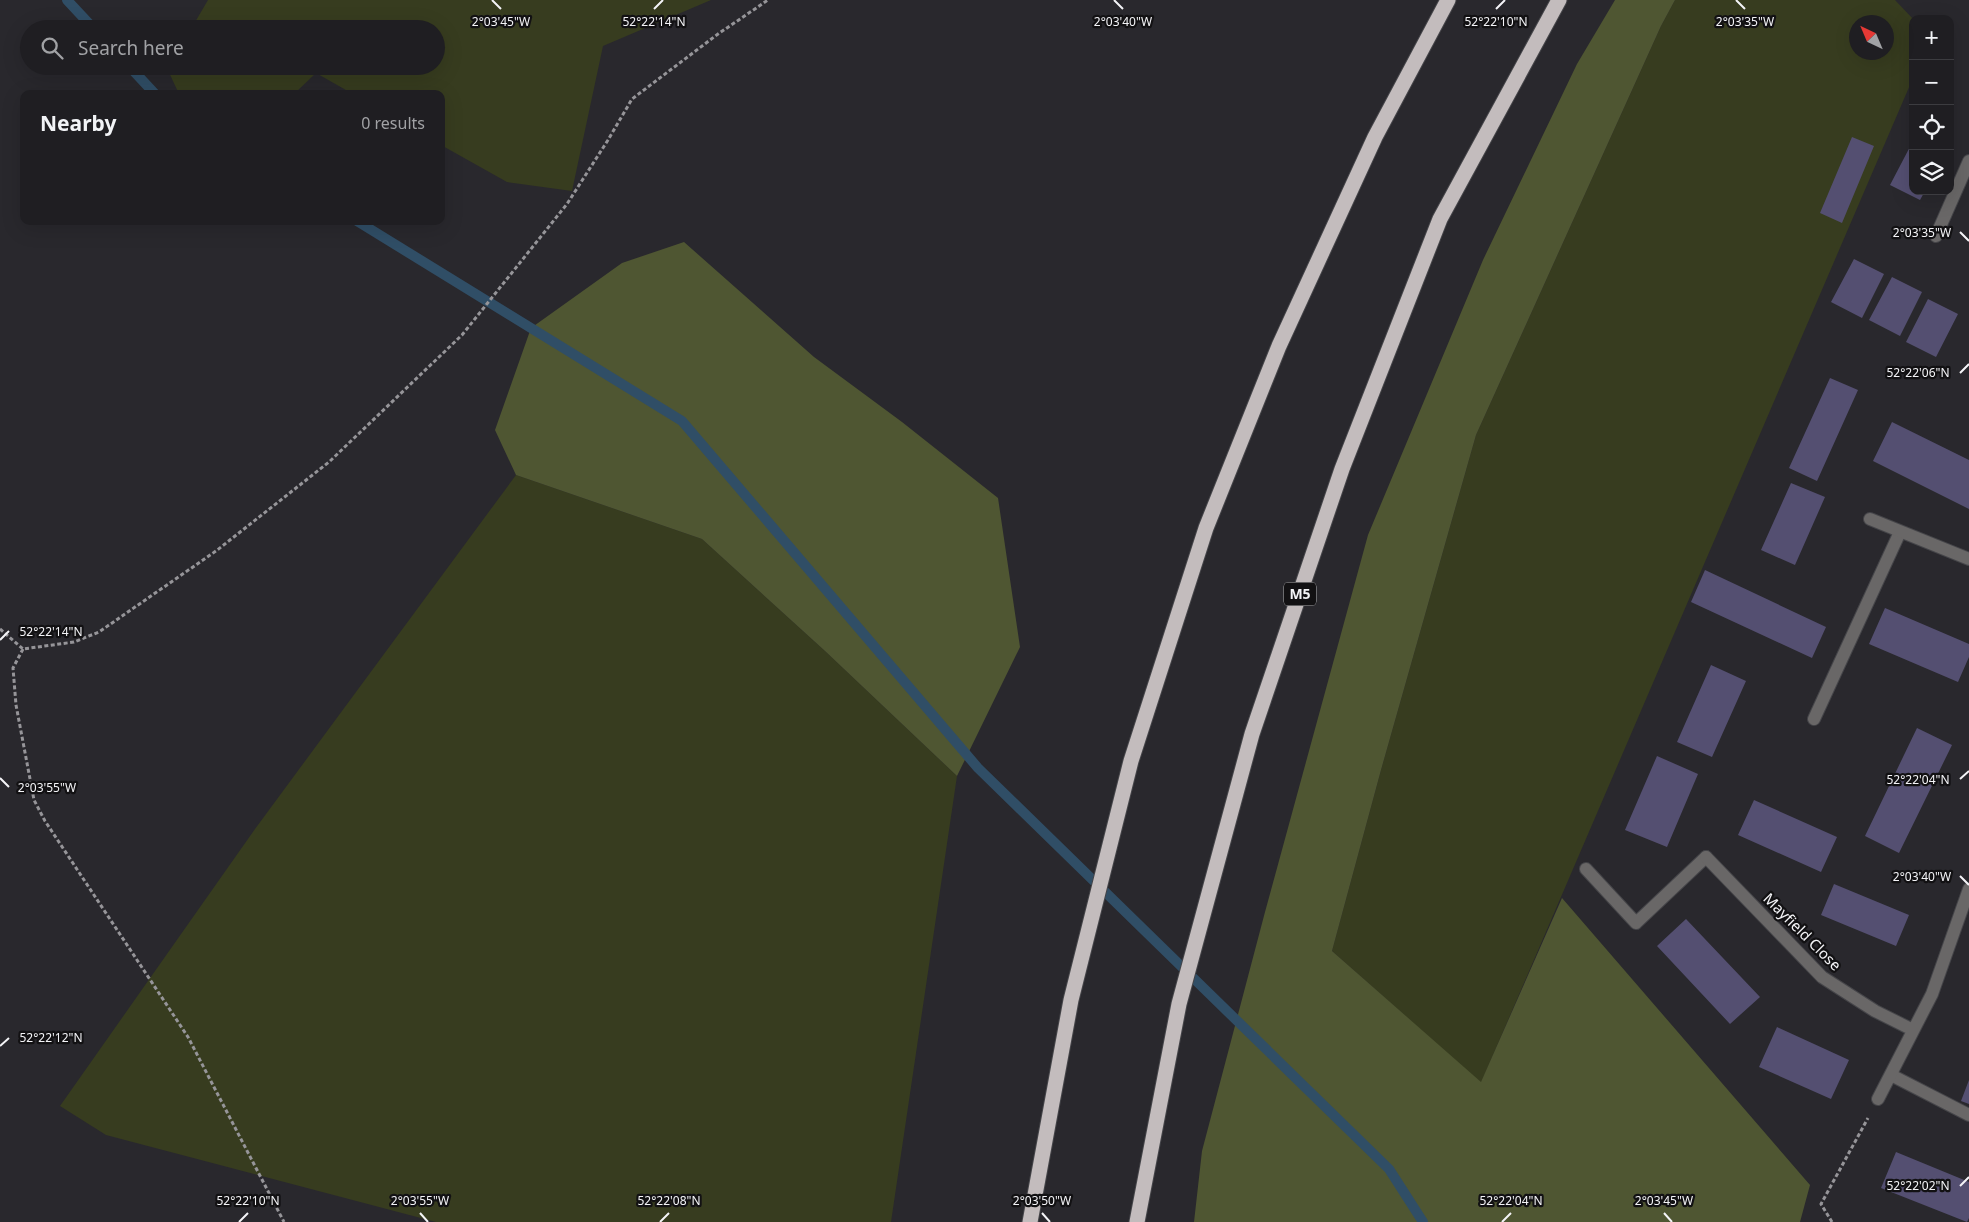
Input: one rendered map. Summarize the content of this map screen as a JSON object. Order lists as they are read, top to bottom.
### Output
{
  "streets": {
    "highway": ["M5"],
    "street": ["Mayfield Close"]
  },
  "north": "top left",
  "page": {
    "map_buttons": ["+", "−"],
    "search": "Search here",
    "heading": ["Nearby", "0 results"]
  },
  "coordinates": [
    "52°22'14\"N",
    "52°22'10\"N",
    "2°03'45\"W",
    "2°03'40\"W",
    "2°03'35\"W",
    "52°22'06\"N",
    "52°22'04\"N",
    "2°03'55\"W",
    "52°22'12\"N",
    "52°22'02\"N",
    "2°03'50\"W",
    "52°22'08\"N"
  ]
}
